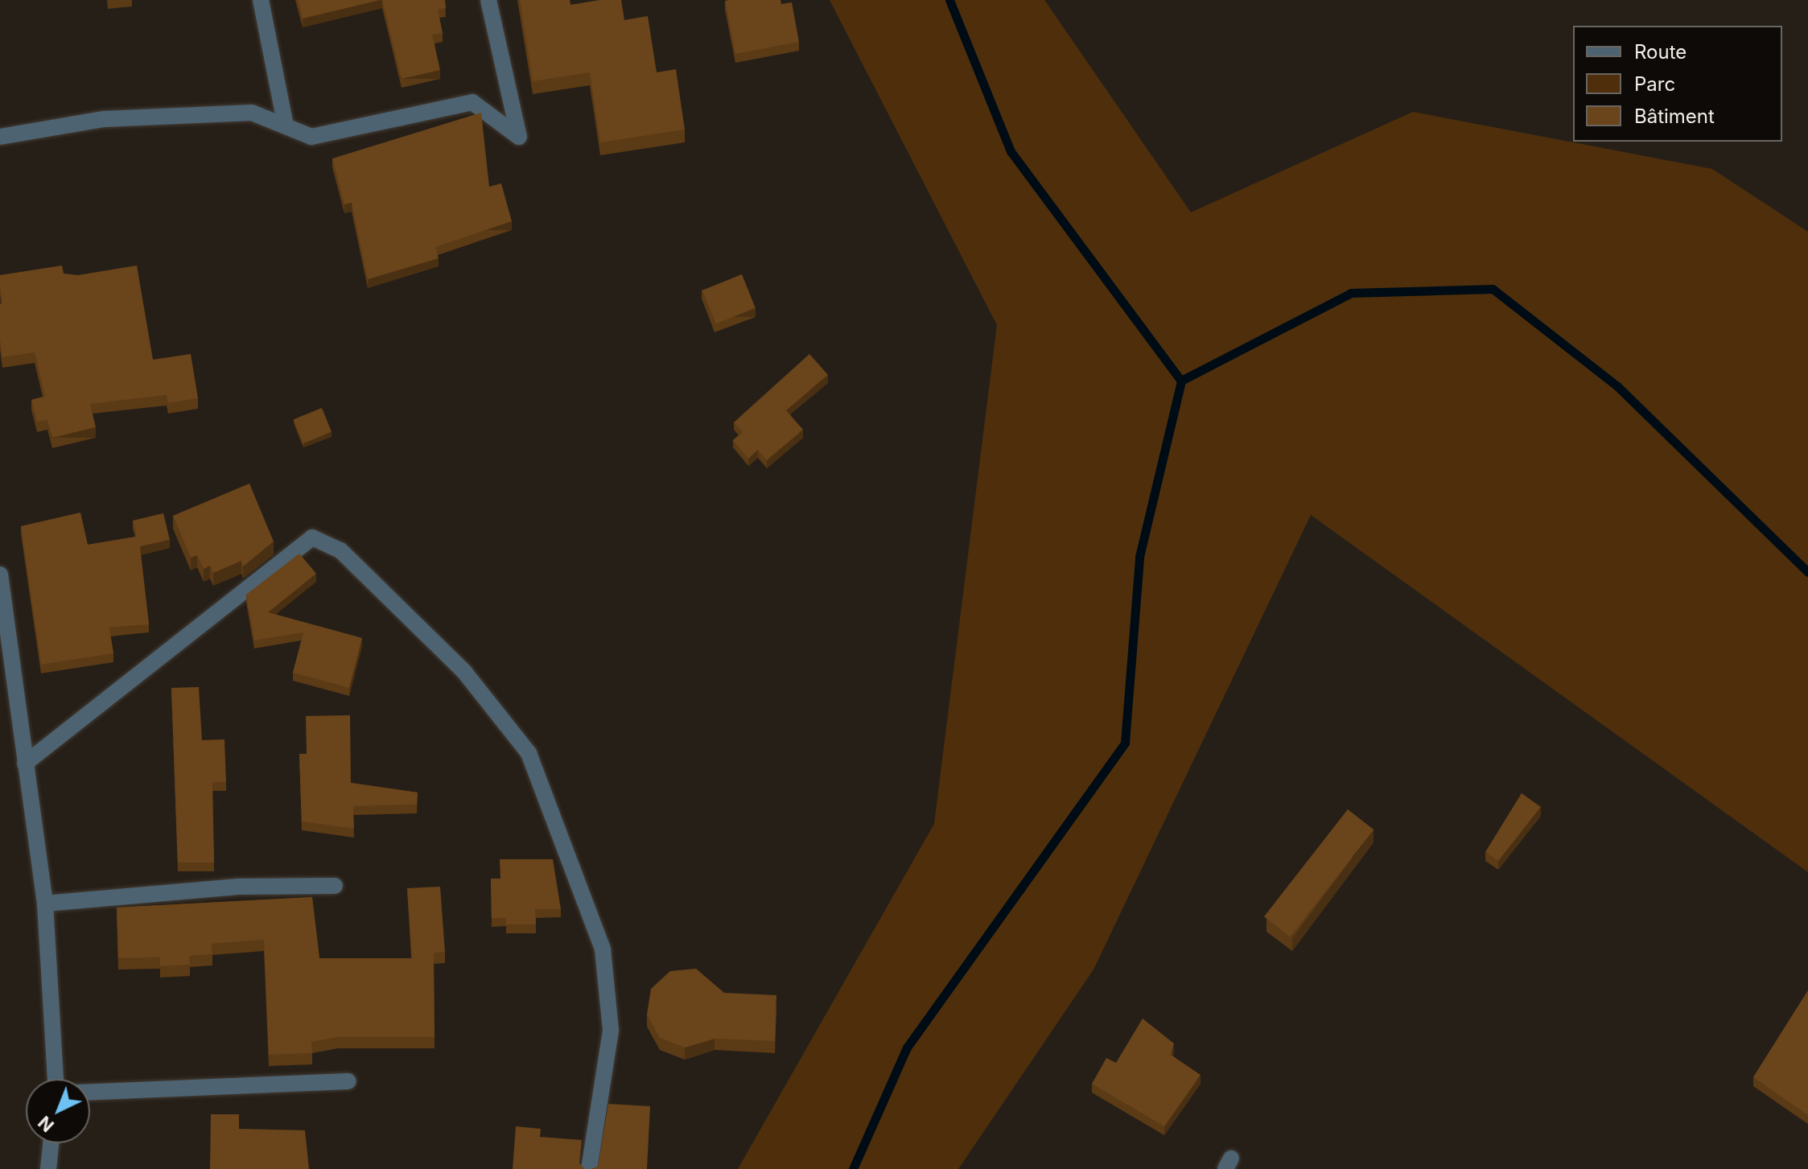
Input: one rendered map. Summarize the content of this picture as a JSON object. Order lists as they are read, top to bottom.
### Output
{
  "legend": ["Route", "Parc", "Bâtiment"],
  "north": "bottom left"
}
